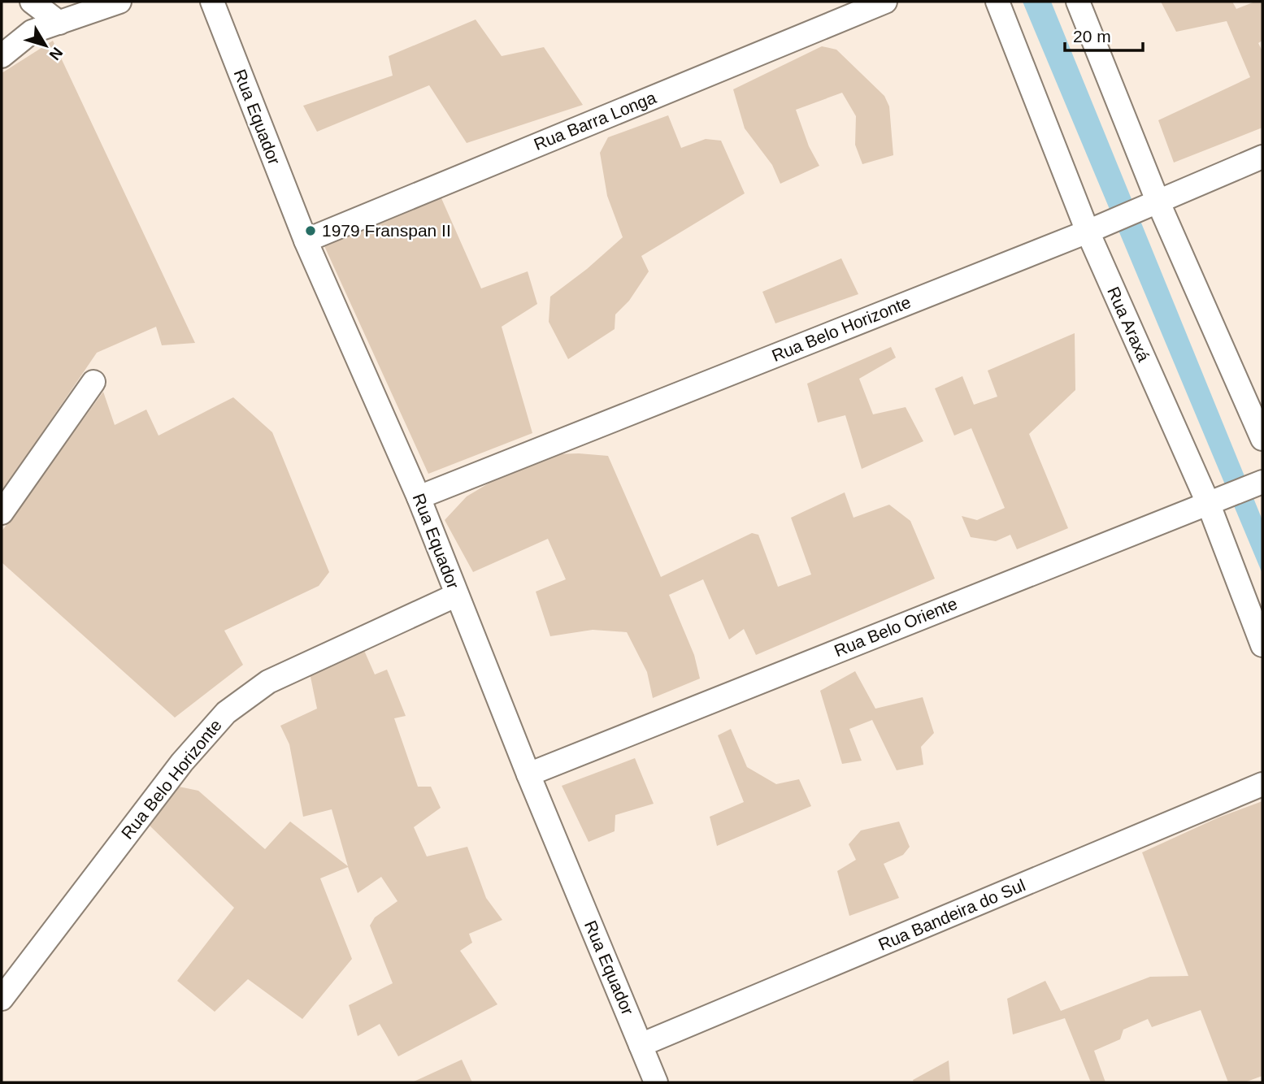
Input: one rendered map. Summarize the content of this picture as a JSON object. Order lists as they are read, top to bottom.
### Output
{
  "streets": {
    "street": [
      "Rua Equador",
      "Rua Barra Longa",
      "Rua Araxá",
      "Rua Belo Horizonte",
      "Rua Belo Oriente",
      "Rua Bandeira do Sul"
    ]
  },
  "crossings": [
    ["Rua Equador", "Rua Barra Longa"],
    ["Rua Equador", "Rua Belo Horizonte"],
    ["Rua Equador", "Rua Belo Oriente"],
    ["Rua Equador", "Rua Bandeira do Sul"],
    ["Rua Araxá", "Rua Belo Horizonte"],
    ["Rua Araxá", "Rua Belo Oriente"]
  ],
  "places": ["1979 Franspan II"],
  "scale_bar": "20 m",
  "north": "bottom right"
}
